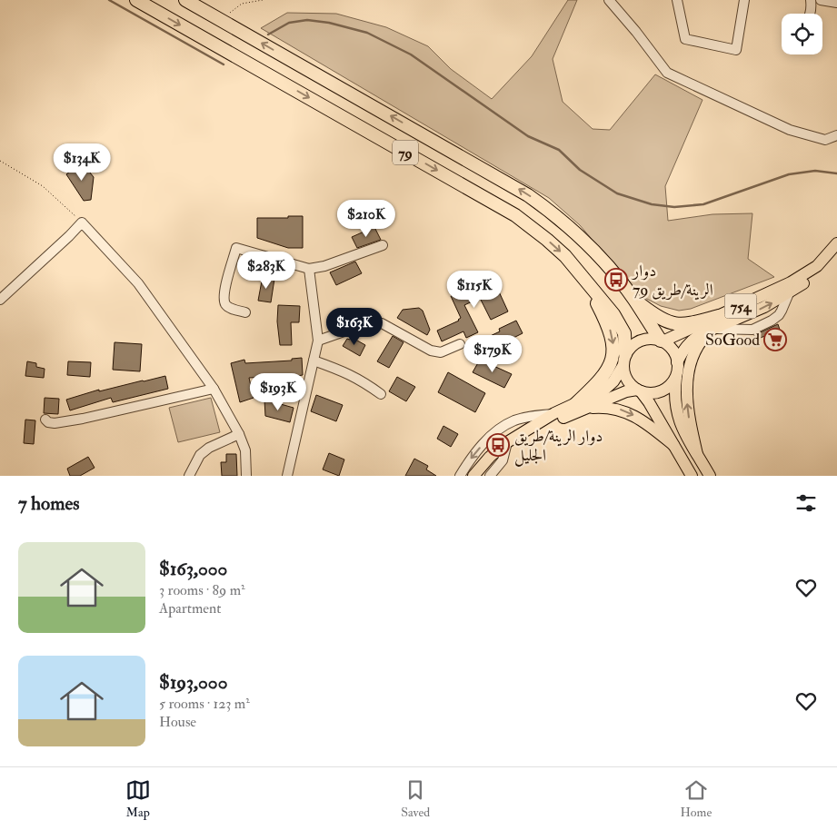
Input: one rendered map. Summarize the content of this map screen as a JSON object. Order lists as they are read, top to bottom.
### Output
{
  "streets": {
    "highway": ["79"],
    "main road": ["754"]
  },
  "crossings": [
    ["79", "754"]
  ],
  "places": {
    "bus stop": ["دوار الرينة/طريق 79", "دوار الرينة/طريق الجليل"],
    "supermarket": ["SoGood"]
  },
  "page": {
    "price": [
      "$134K",
      "$210K",
      "$283K",
      "$115K",
      "$163K",
      "$179K",
      "$193K"
    ],
    "heading": "7 homes",
    "list": [
      {
        "name": "$163,000",
        "note": "3 rooms · 89 m² · Apartment"
      },
      {
        "name": "$193,000",
        "note": "5 rooms · 123 m² · House"
      }
    ],
    "tabs": ["Map", "Saved", "Home"]
  }
}
